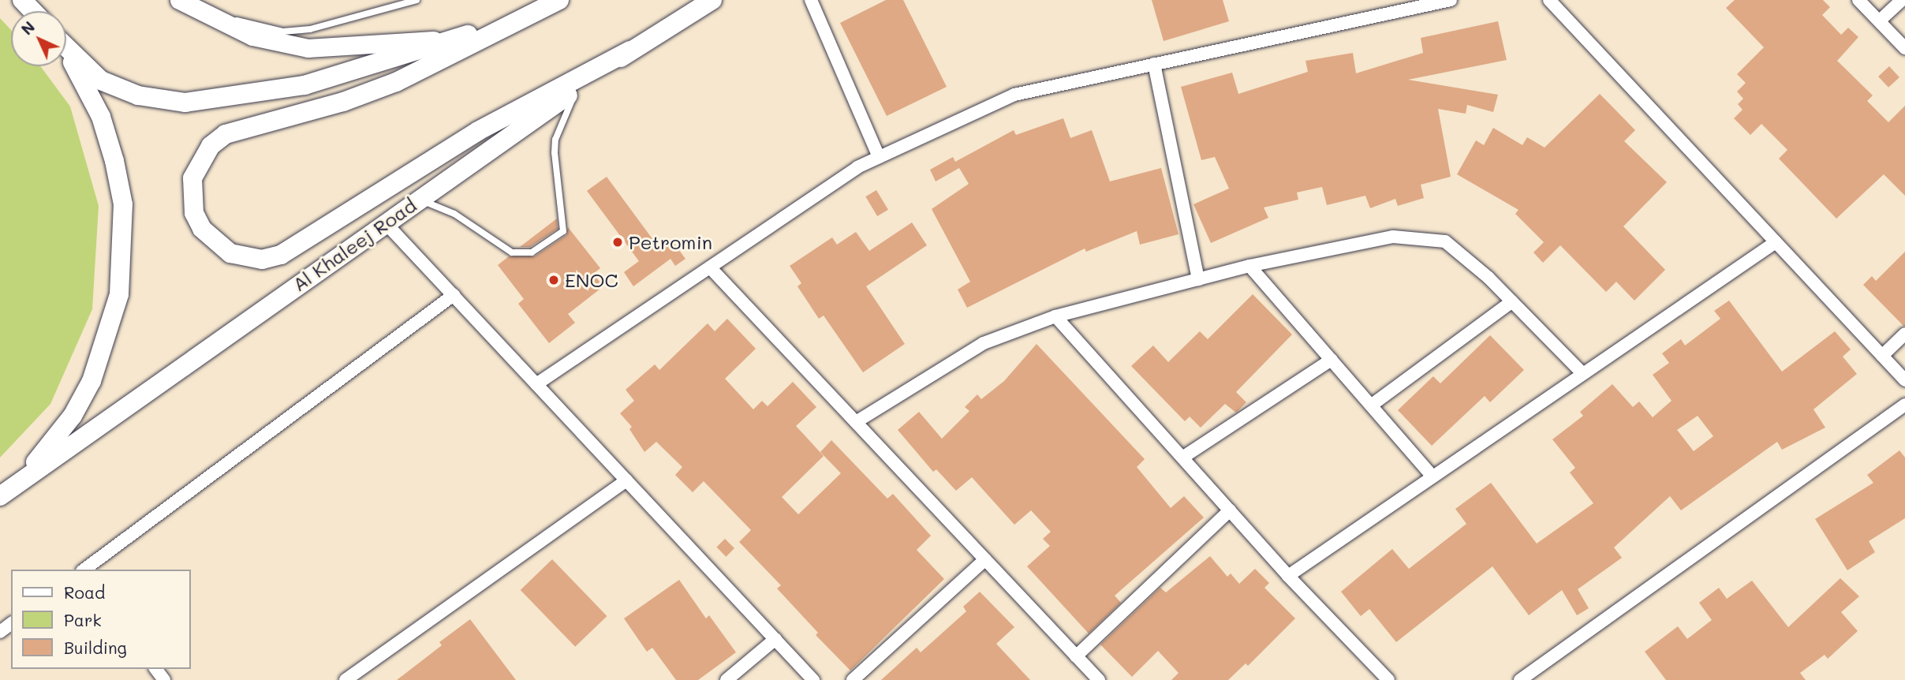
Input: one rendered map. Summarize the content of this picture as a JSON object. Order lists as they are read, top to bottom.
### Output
{
  "streets": {
    "main road": ["Al Khaleej Road"]
  },
  "places": ["Petromin", "ENOC"],
  "legend": ["Road", "Park", "Building"],
  "north": "top left"
}
